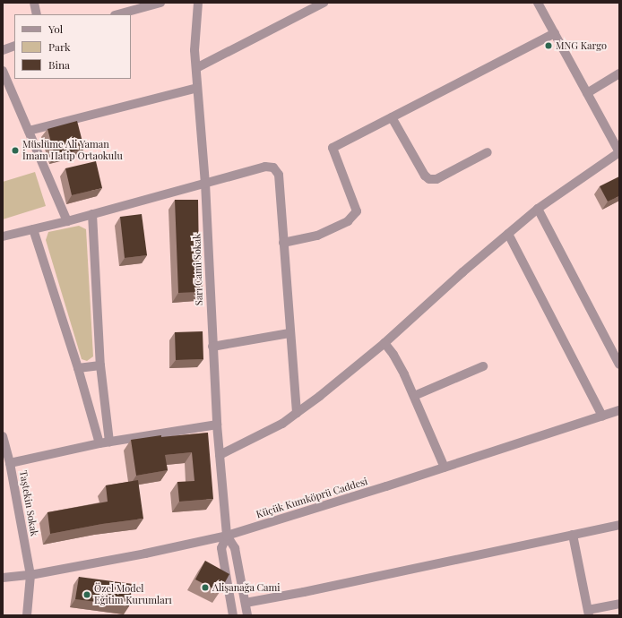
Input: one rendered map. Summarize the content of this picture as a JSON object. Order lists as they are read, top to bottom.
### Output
{
  "streets": {
    "street": ["Sarı Cami Sokak", "Küçük Kumköprü Caddesi", "Taştekin Sokak"]
  },
  "crossings": [
    ["Sarı Cami Sokak", "Küçük Kumköprü Caddesi"],
    ["Küçük Kumköprü Caddesi", "Taştekin Sokak"]
  ],
  "places": [
    "MNG Kargo",
    "Müslüme Ali Yaman İmam Hatip Ortaokulu",
    "Alişanağa Cami",
    "Özel Model Eğitim Kurumları"
  ],
  "legend": ["Yol", "Park", "Bina"]
}
